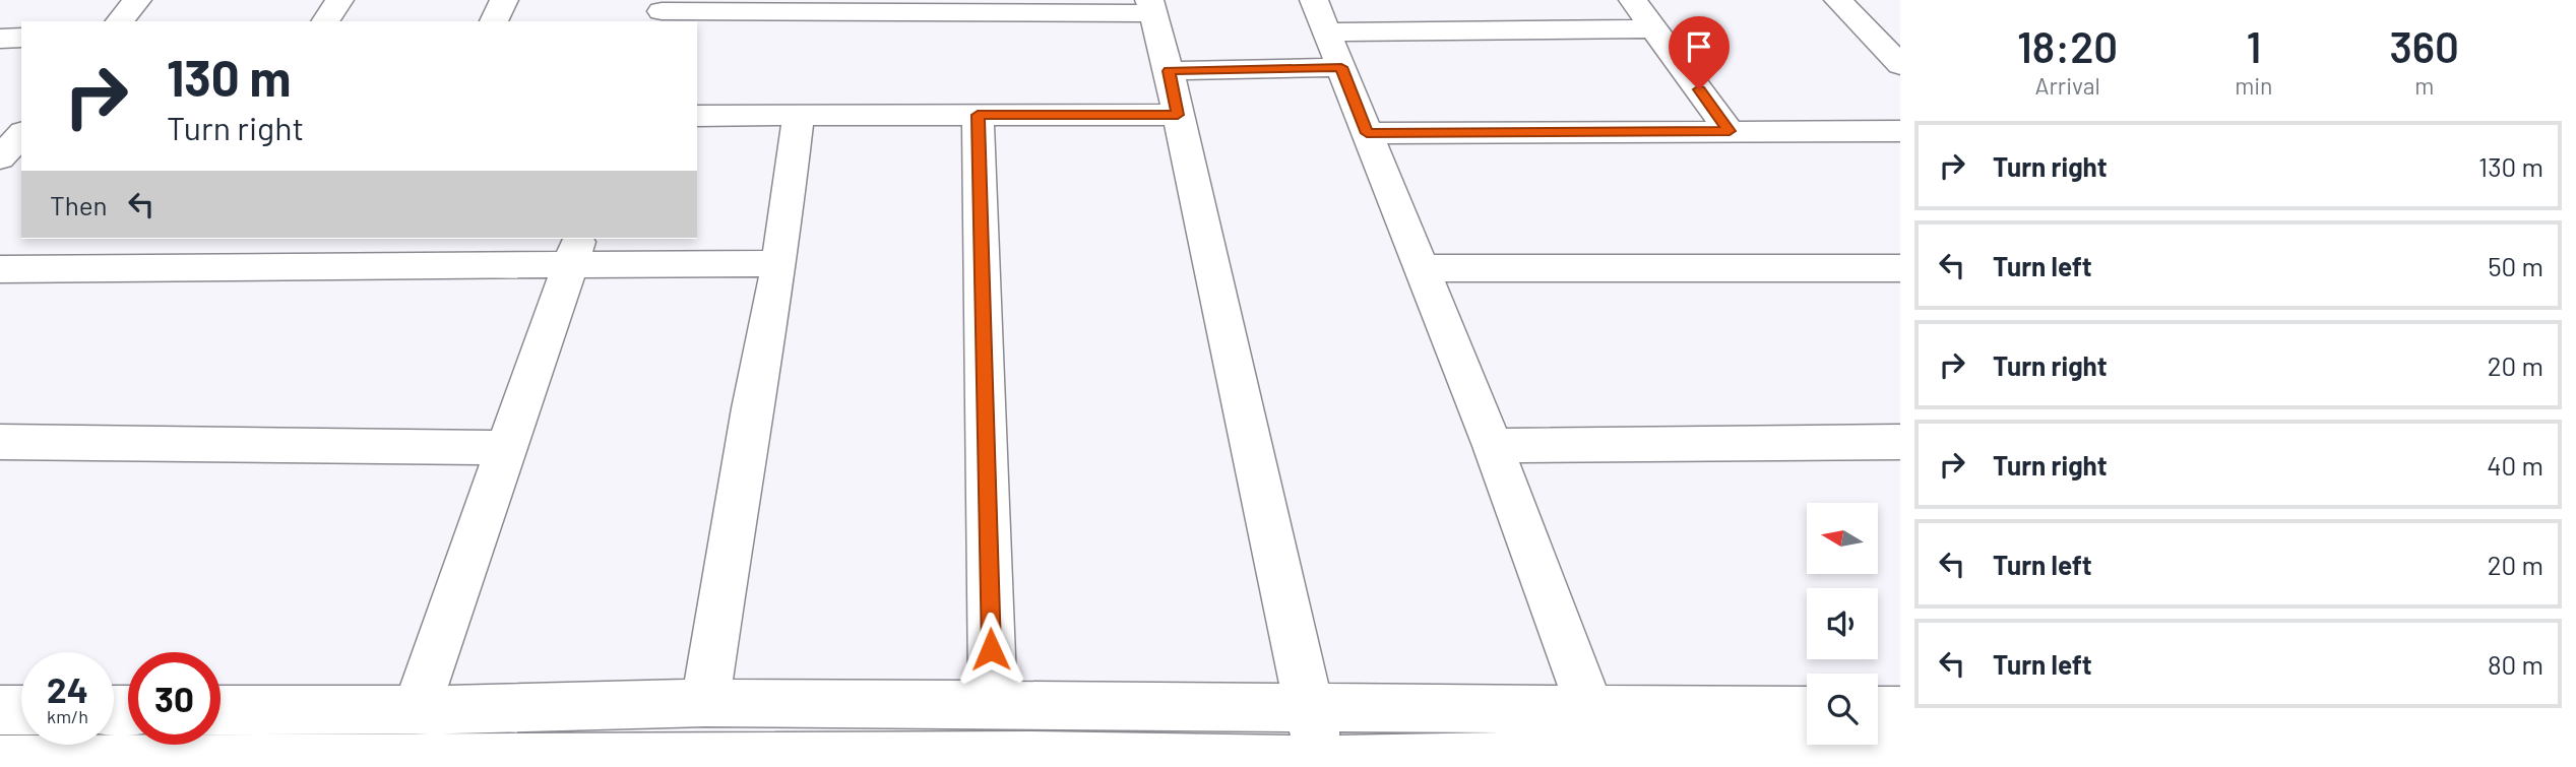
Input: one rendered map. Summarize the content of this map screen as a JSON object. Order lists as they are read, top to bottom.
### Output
{
  "north": "left",
  "page": {
    "eta": [
      "18:20",
      "Arrival",
      "1",
      "min",
      "360",
      "m"
    ],
    "turn": ["130 m", "Turn right"],
    "list": [
      {
        "name": "Turn right",
        "value": "130 m"
      },
      {
        "name": "Turn left",
        "value": "50 m"
      },
      {
        "name": "Turn right",
        "value": "20 m"
      },
      {
        "name": "Turn right",
        "value": "40 m"
      },
      {
        "name": "Turn left",
        "value": "20 m"
      },
      {
        "name": "Turn left",
        "value": "80 m"
      }
    ],
    "then": "Then",
    "speed": "24 km/h",
    "limit": "30"
  }
}
